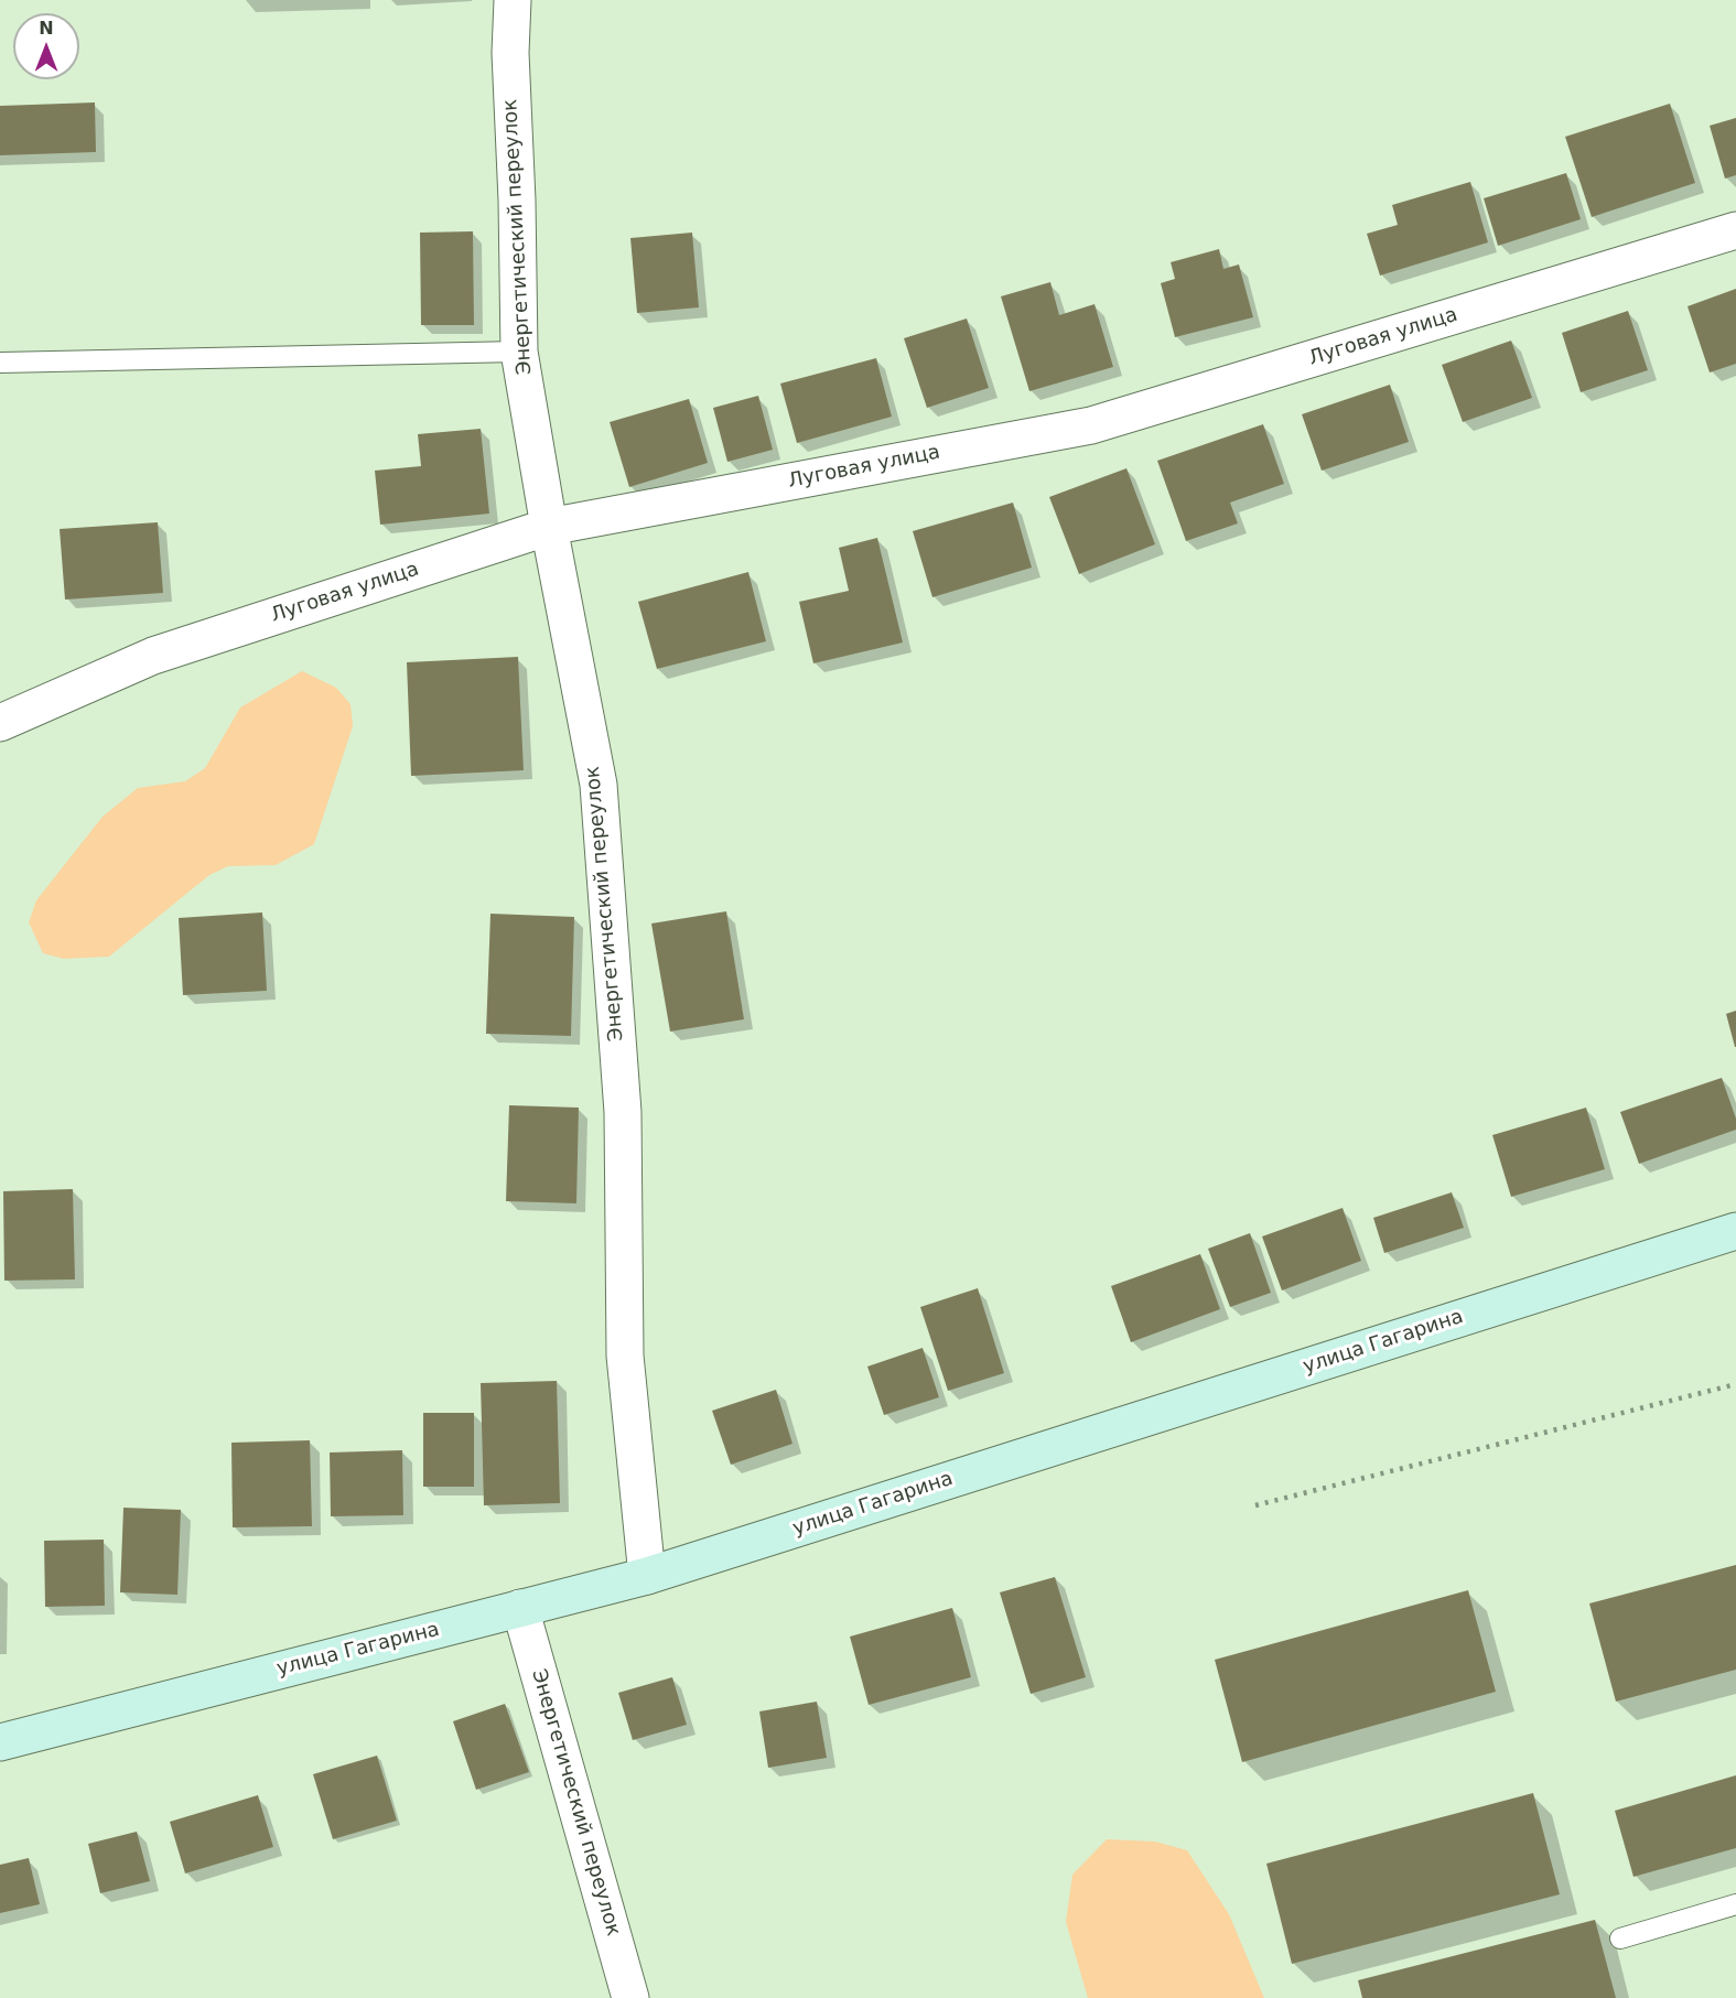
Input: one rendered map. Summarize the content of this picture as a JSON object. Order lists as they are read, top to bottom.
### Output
{
  "streets": {
    "main road": ["улица Гагарина"],
    "street": ["Энергетический переулок", "Луговая улица"]
  },
  "crossings": [
    ["Энергетический переулок", "Луговая улица"],
    ["Энергетический переулок", "улица Гагарина"]
  ],
  "north": "top"
}
